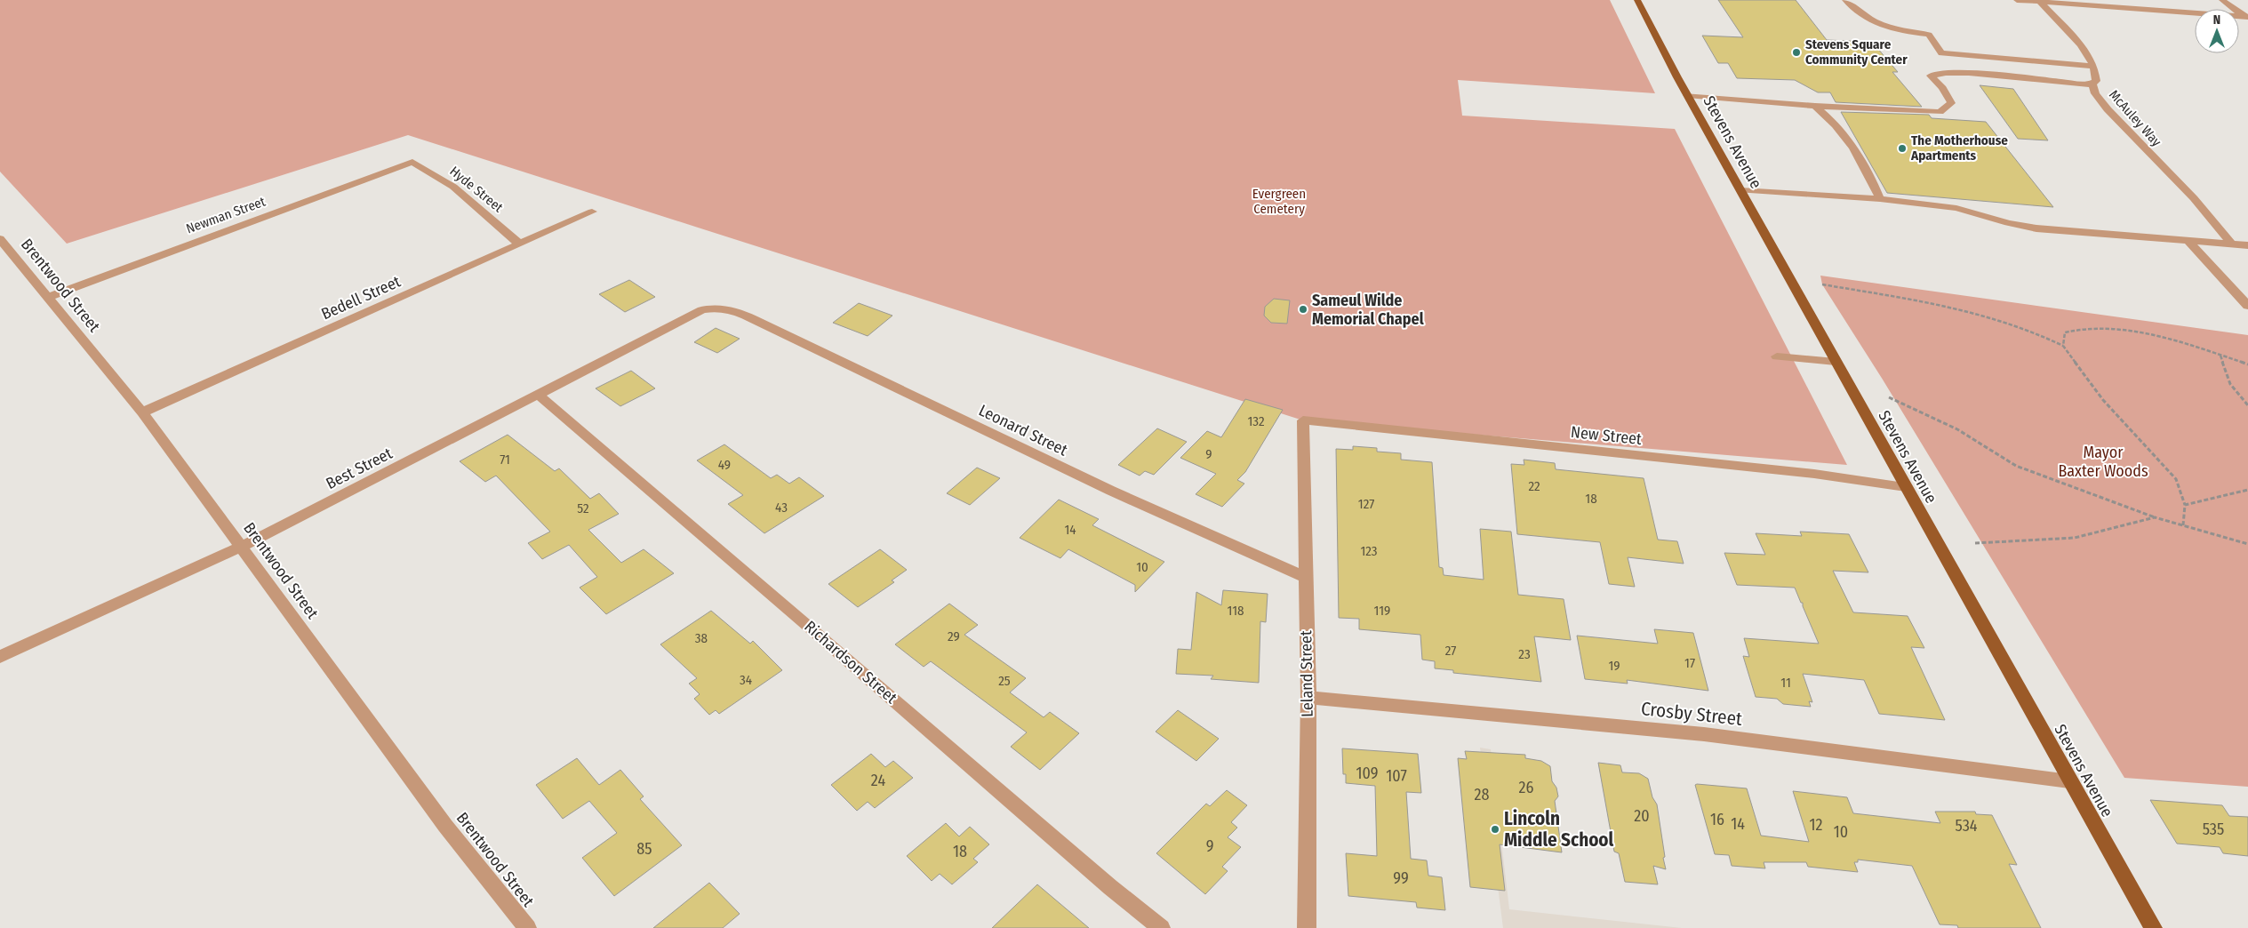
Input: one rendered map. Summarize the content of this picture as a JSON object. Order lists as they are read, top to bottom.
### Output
{
  "streets": {
    "main road": ["Stevens Avenue"],
    "street": [
      "McAuley Way",
      "Hyde Street",
      "Newman Street",
      "Brentwood Street",
      "Bedell Street",
      "Leonard Street",
      "New Street",
      "Best Street",
      "Richardson Street",
      "Leland Street",
      "Crosby Street"
    ]
  },
  "crossings": [
    ["Stevens Avenue", "New Street"],
    ["Stevens Avenue", "Crosby Street"],
    ["Hyde Street", "Newman Street"],
    ["Hyde Street", "Bedell Street"],
    ["Newman Street", "Brentwood Street"],
    ["Brentwood Street", "Bedell Street"],
    ["Brentwood Street", "Best Street"],
    ["Leonard Street", "Best Street"],
    ["Leonard Street", "Leland Street"],
    ["New Street", "Leland Street"],
    ["Best Street", "Richardson Street"],
    ["Leland Street", "Crosby Street"]
  ],
  "parks": ["Evergreen Cemetery", "Mayor Baxter Woods"],
  "places": [
    "Stevens Square Community Center",
    "The Motherhouse Apartments",
    "Sameul Wilde Memorial Chapel",
    "Lincoln Middle School"
  ],
  "house_numbers": [
    "132",
    "9",
    "71",
    "49",
    "22",
    "18",
    "127",
    "43",
    "52",
    "14",
    "123",
    "10",
    "118",
    "119",
    "29",
    "38",
    "27",
    "23",
    "17",
    "19",
    "34",
    "25",
    "11",
    "109",
    "107",
    "24",
    "26",
    "28",
    "20",
    "16",
    "14",
    "12",
    "534",
    "535",
    "10",
    "9",
    "85",
    "18",
    "99"
  ],
  "north": "top"
}
